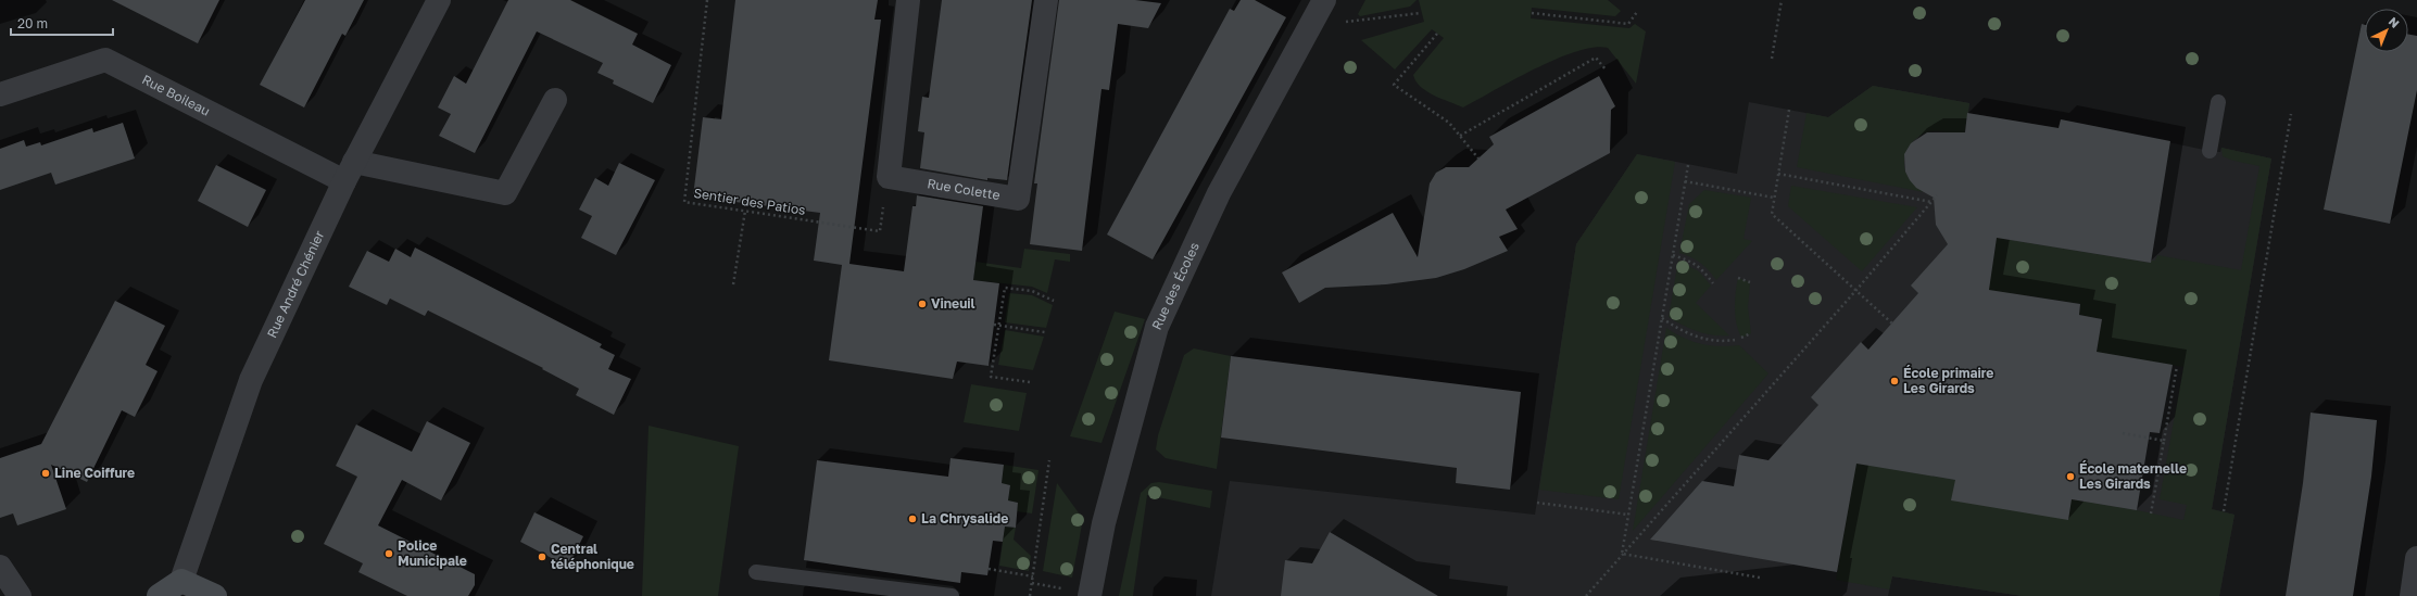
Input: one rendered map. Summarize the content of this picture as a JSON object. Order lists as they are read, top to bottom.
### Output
{
  "streets": {
    "street": [
      "Rue Boileau",
      "Rue Colette",
      "Rue André Chénier",
      "Rue des Écoles"
    ],
    "path": ["Sentier des Patios"]
  },
  "crossings": [
    ["Rue Boileau", "Rue André Chénier"],
    ["Rue Colette", "Sentier des Patios"]
  ],
  "places": [
    "Vineuil",
    "École primaire Les Girards",
    "Line Coiffure",
    "École maternelle Les Girards",
    "La Chrysalide",
    "Police Municipale",
    "Central téléphonique"
  ],
  "scale_bar": "20 m",
  "north": "top right"
}
